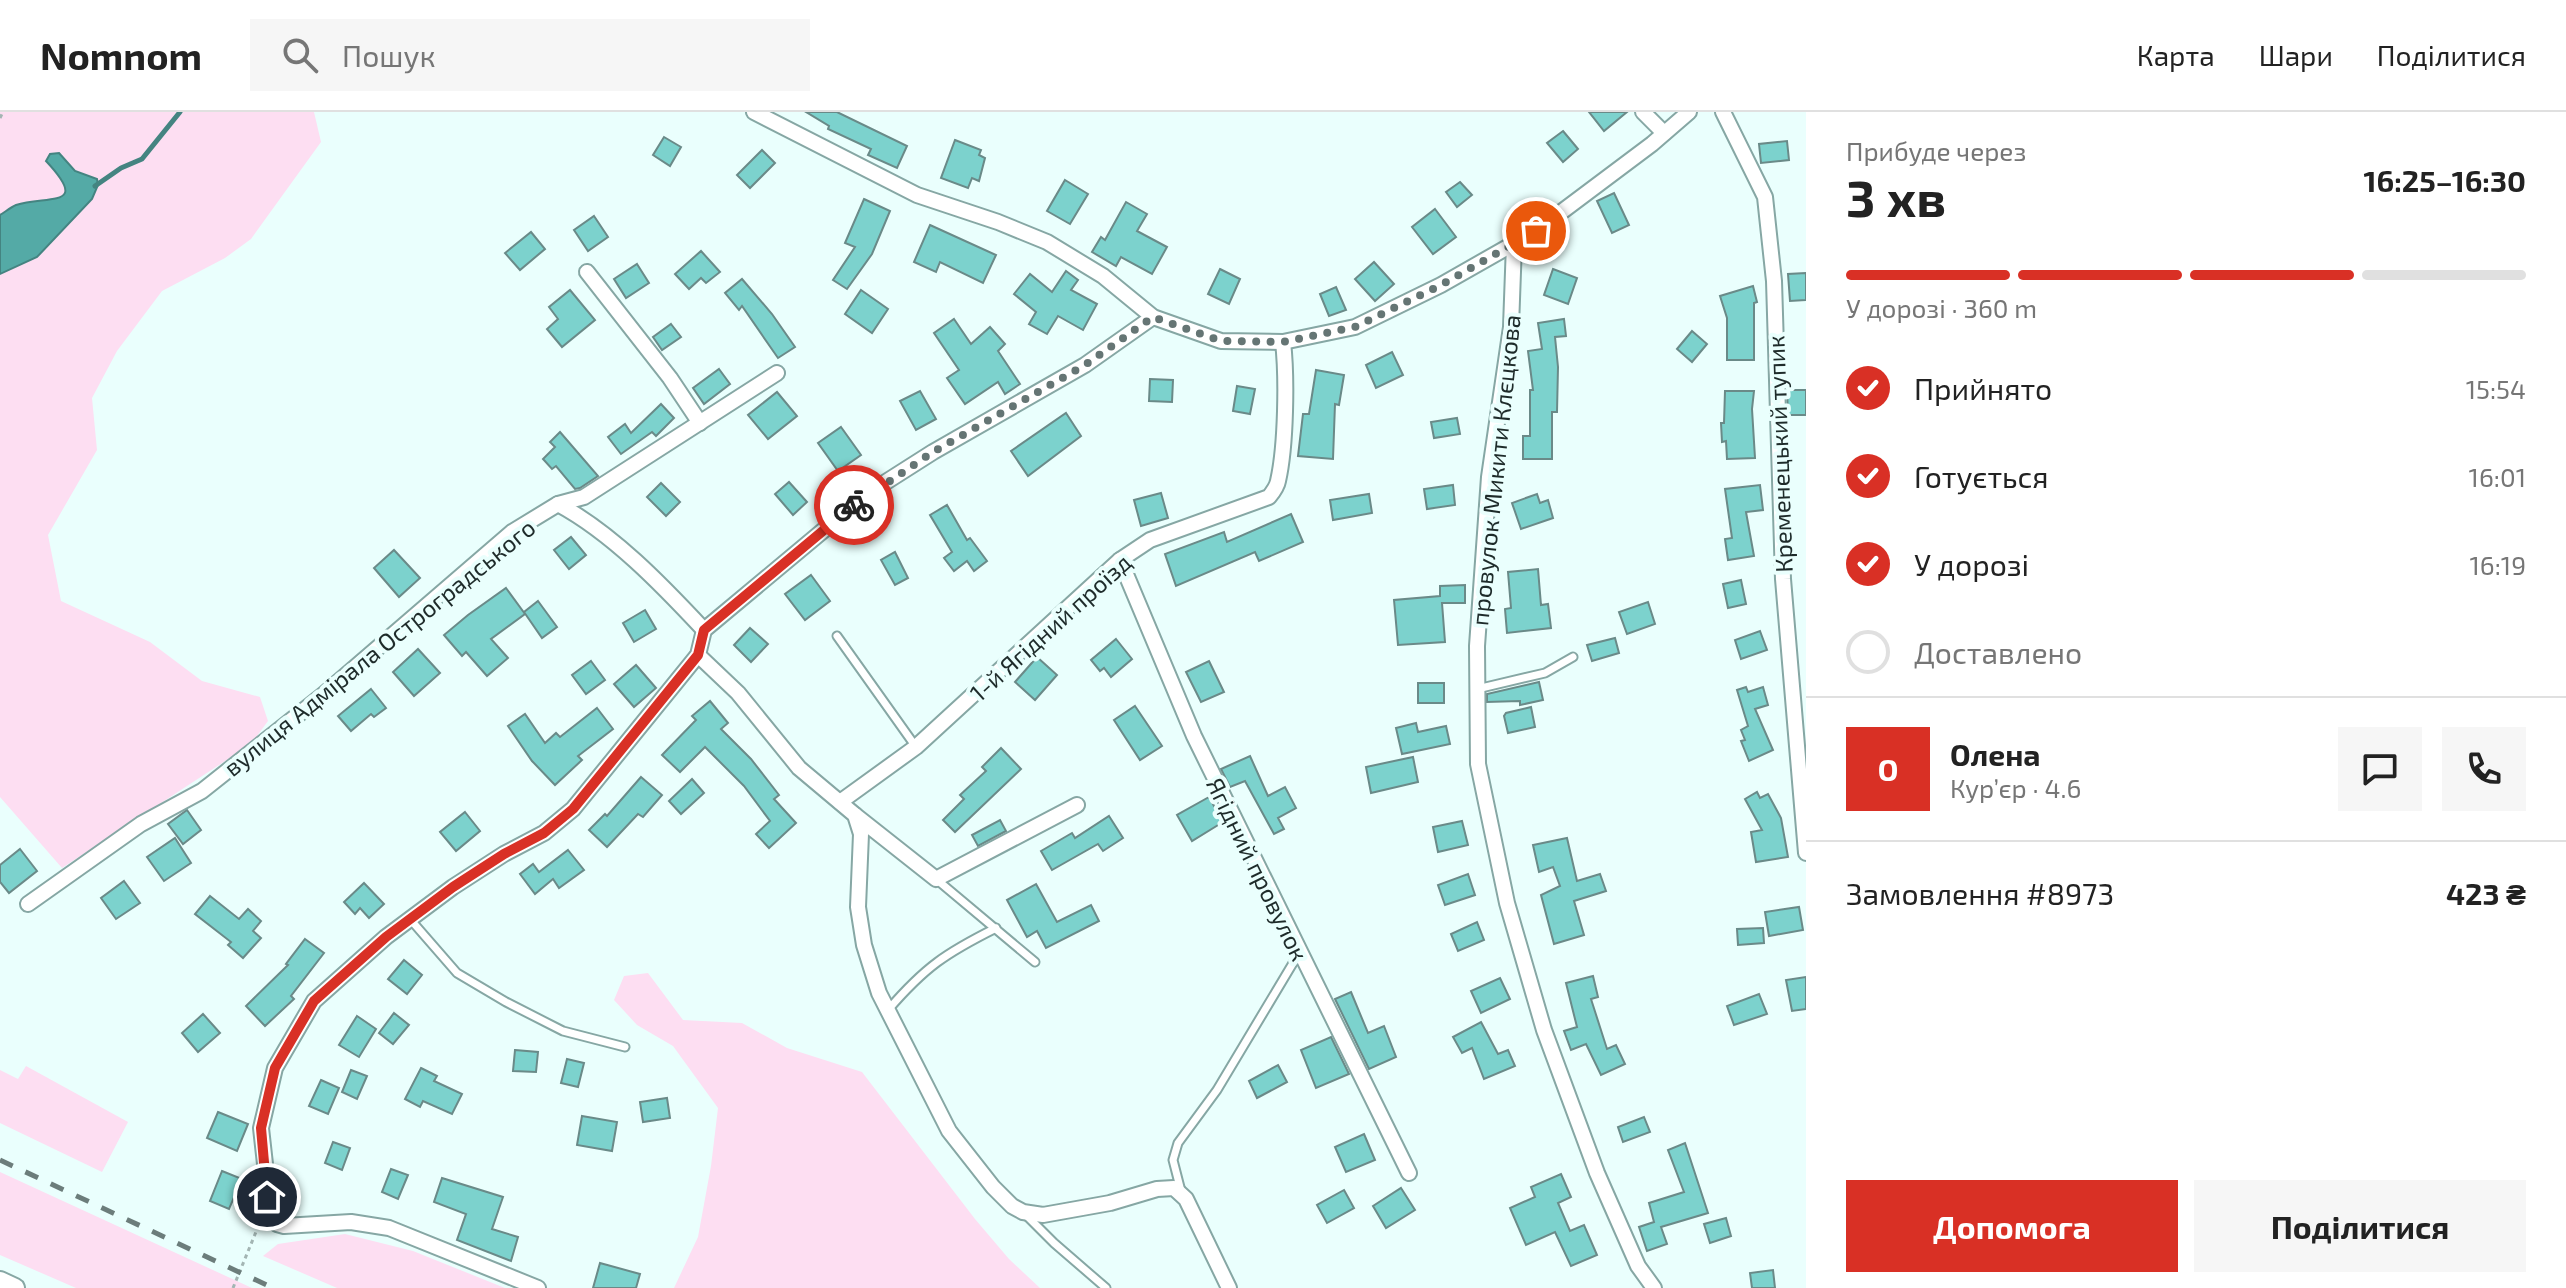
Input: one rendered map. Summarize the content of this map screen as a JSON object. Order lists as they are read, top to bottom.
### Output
{
  "streets": {
    "street": [
      "Кременецький тупик",
      "провулок Микити Клєцкова",
      "1-й Ягідний проїзд",
      "вулиця Адмірала Остроградського",
      "Ягідний провулок"
    ]
  },
  "crossings": [
    ["1-й Ягідний проїзд", "Ягідний провулок"]
  ],
  "page": {
    "header": "Nomnom",
    "search": "Пошук",
    "nav": ["Карта", "Шари", "Поділитися"],
    "heading": ["3 хв", "Прибуде через", "16:25–16:30"],
    "panel": [
      "Олена",
      "Кур’єр · 4.6",
      "Замовлення #8973",
      "423 ₴"
    ],
    "bar": "У дорозі · 360 m",
    "list": [
      ["Прийнято", "15:54"],
      ["Готується", "16:01"],
      ["У дорозі", "16:19"],
      "Доставлено"
    ],
    "round": "О",
    "buttons": ["Допомога", "Поділитися"]
  }
}
